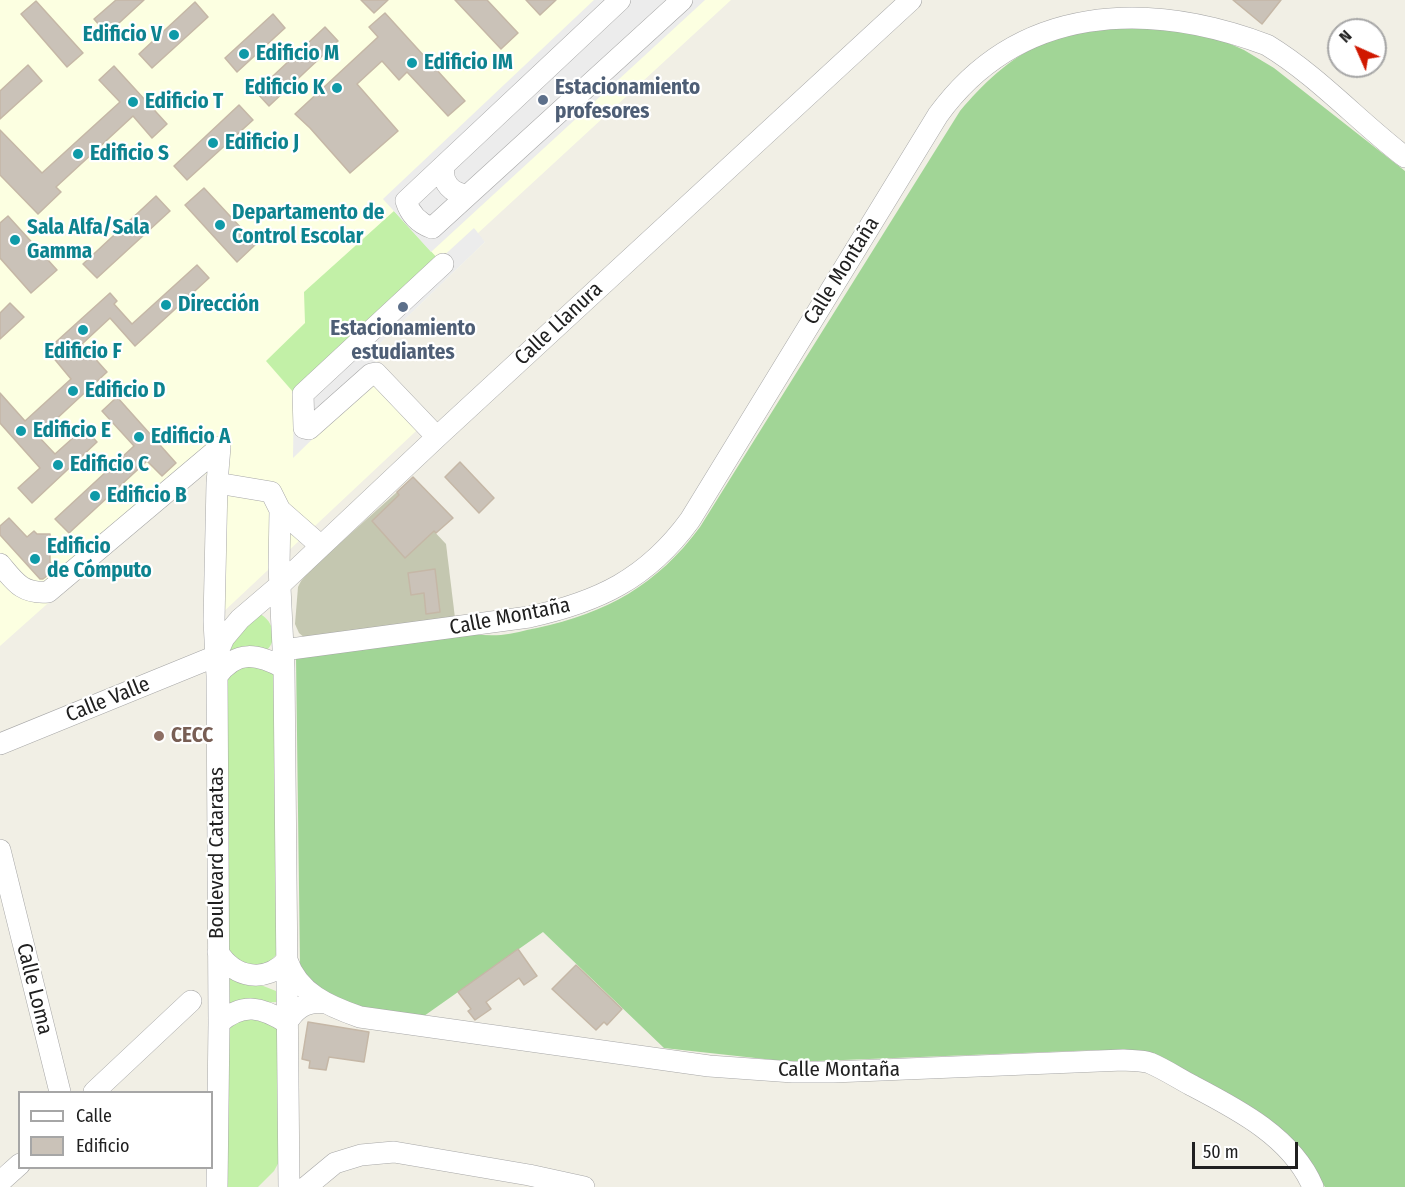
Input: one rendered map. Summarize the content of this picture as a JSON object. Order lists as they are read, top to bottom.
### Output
{
  "streets": {
    "street": [
      "Calle Montaña",
      "Calle Llanura",
      "Calle Valle",
      "Boulevard Cataratas",
      "Calle Loma"
    ]
  },
  "crossings": [
    ["Calle Montaña", "Calle Valle"],
    ["Calle Llanura", "Calle Valle"],
    ["Calle Llanura", "Boulevard Cataratas"],
    ["Calle Valle", "Boulevard Cataratas"]
  ],
  "places": [
    "Edificio V",
    "Edificio M",
    "Edificio IM",
    "Edificio K",
    "Estacionamiento profesores",
    "Edificio T",
    "Edificio J",
    "Edificio S",
    "Departamento de Control Escolar",
    "Sala Alfa/Sala Gamma",
    "Dirección",
    "Estacionamiento estudiantes",
    "Edificio F",
    "Edificio D",
    "Edificio E",
    "Edificio A",
    "Edificio C",
    "Edificio B",
    "Edificio de Cómputo",
    "CECC"
  ],
  "legend": ["Calle", "Edificio"],
  "scale_bar": "50 m",
  "north": "top left"
}
